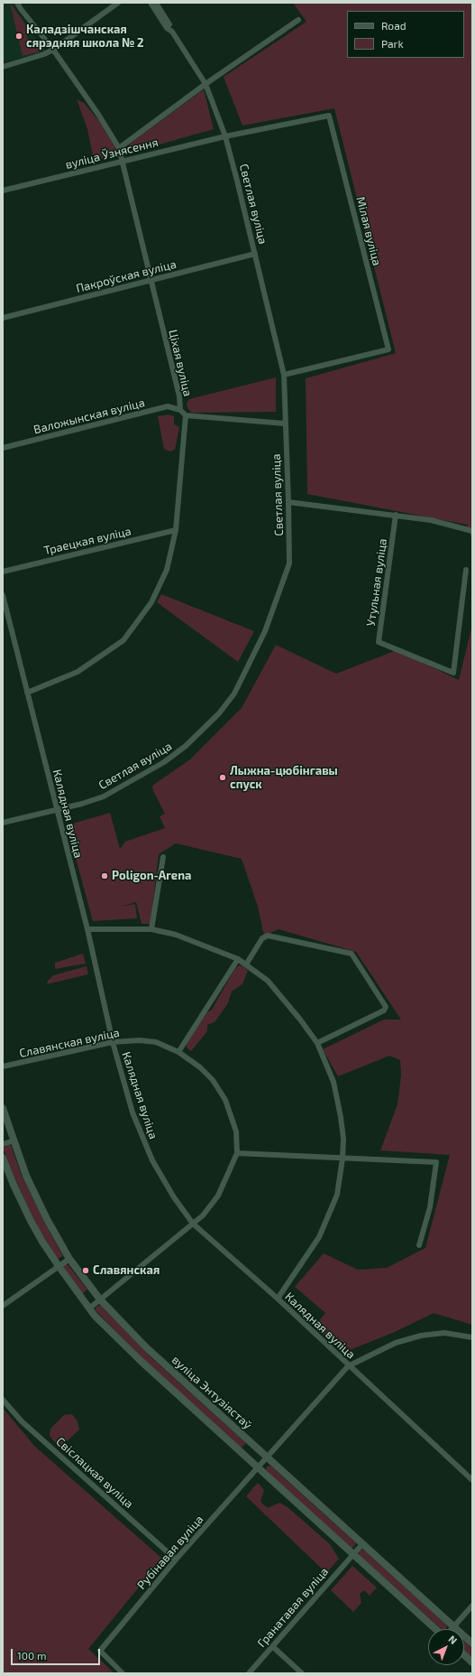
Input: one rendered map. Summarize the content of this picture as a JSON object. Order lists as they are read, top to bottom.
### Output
{
  "streets": {
    "street": [
      "вуліца Ўзнясення",
      "Светлая вуліца",
      "Мілая вуліца",
      "Пакроўская вуліца",
      "Ціхая вуліца",
      "Валожынская вуліца",
      "Траецкая вуліца",
      "Утульная вуліца",
      "Калядная вуліца",
      "Славянская вуліца",
      "вуліца Энтузіястаў",
      "Свіслацкая вуліца",
      "Рубінавая вуліца",
      "Гранатавая вуліца"
    ]
  },
  "crossings": [
    ["вуліца Ўзнясення", "Светлая вуліца"],
    ["вуліца Ўзнясення", "Мілая вуліца"],
    ["вуліца Ўзнясення", "Ціхая вуліца"],
    ["Светлая вуліца", "Мілая вуліца"],
    ["Светлая вуліца", "Пакроўская вуліца"],
    ["Светлая вуліца", "Калядная вуліца"],
    ["Пакроўская вуліца", "Ціхая вуліца"],
    ["Ціхая вуліца", "Валожынская вуліца"],
    ["Калядная вуліца", "Славянская вуліца"],
    ["Калядная вуліца", "Рубінавая вуліца"],
    ["Славянская вуліца", "вуліца Энтузіястаў"],
    ["вуліца Энтузіястаў", "Рубінавая вуліца"],
    ["вуліца Энтузіястаў", "Гранатавая вуліца"],
    ["Свіслацкая вуліца", "Рубінавая вуліца"]
  ],
  "places": [
    "Каладзішчанская сярэдняя школа № 2",
    "Лыжна-цюбінгавы спуск",
    "Poligon-Arena",
    "Славянская"
  ],
  "legend": ["Road", "Park"],
  "scale_bar": "100 m",
  "north": "top right"
}
